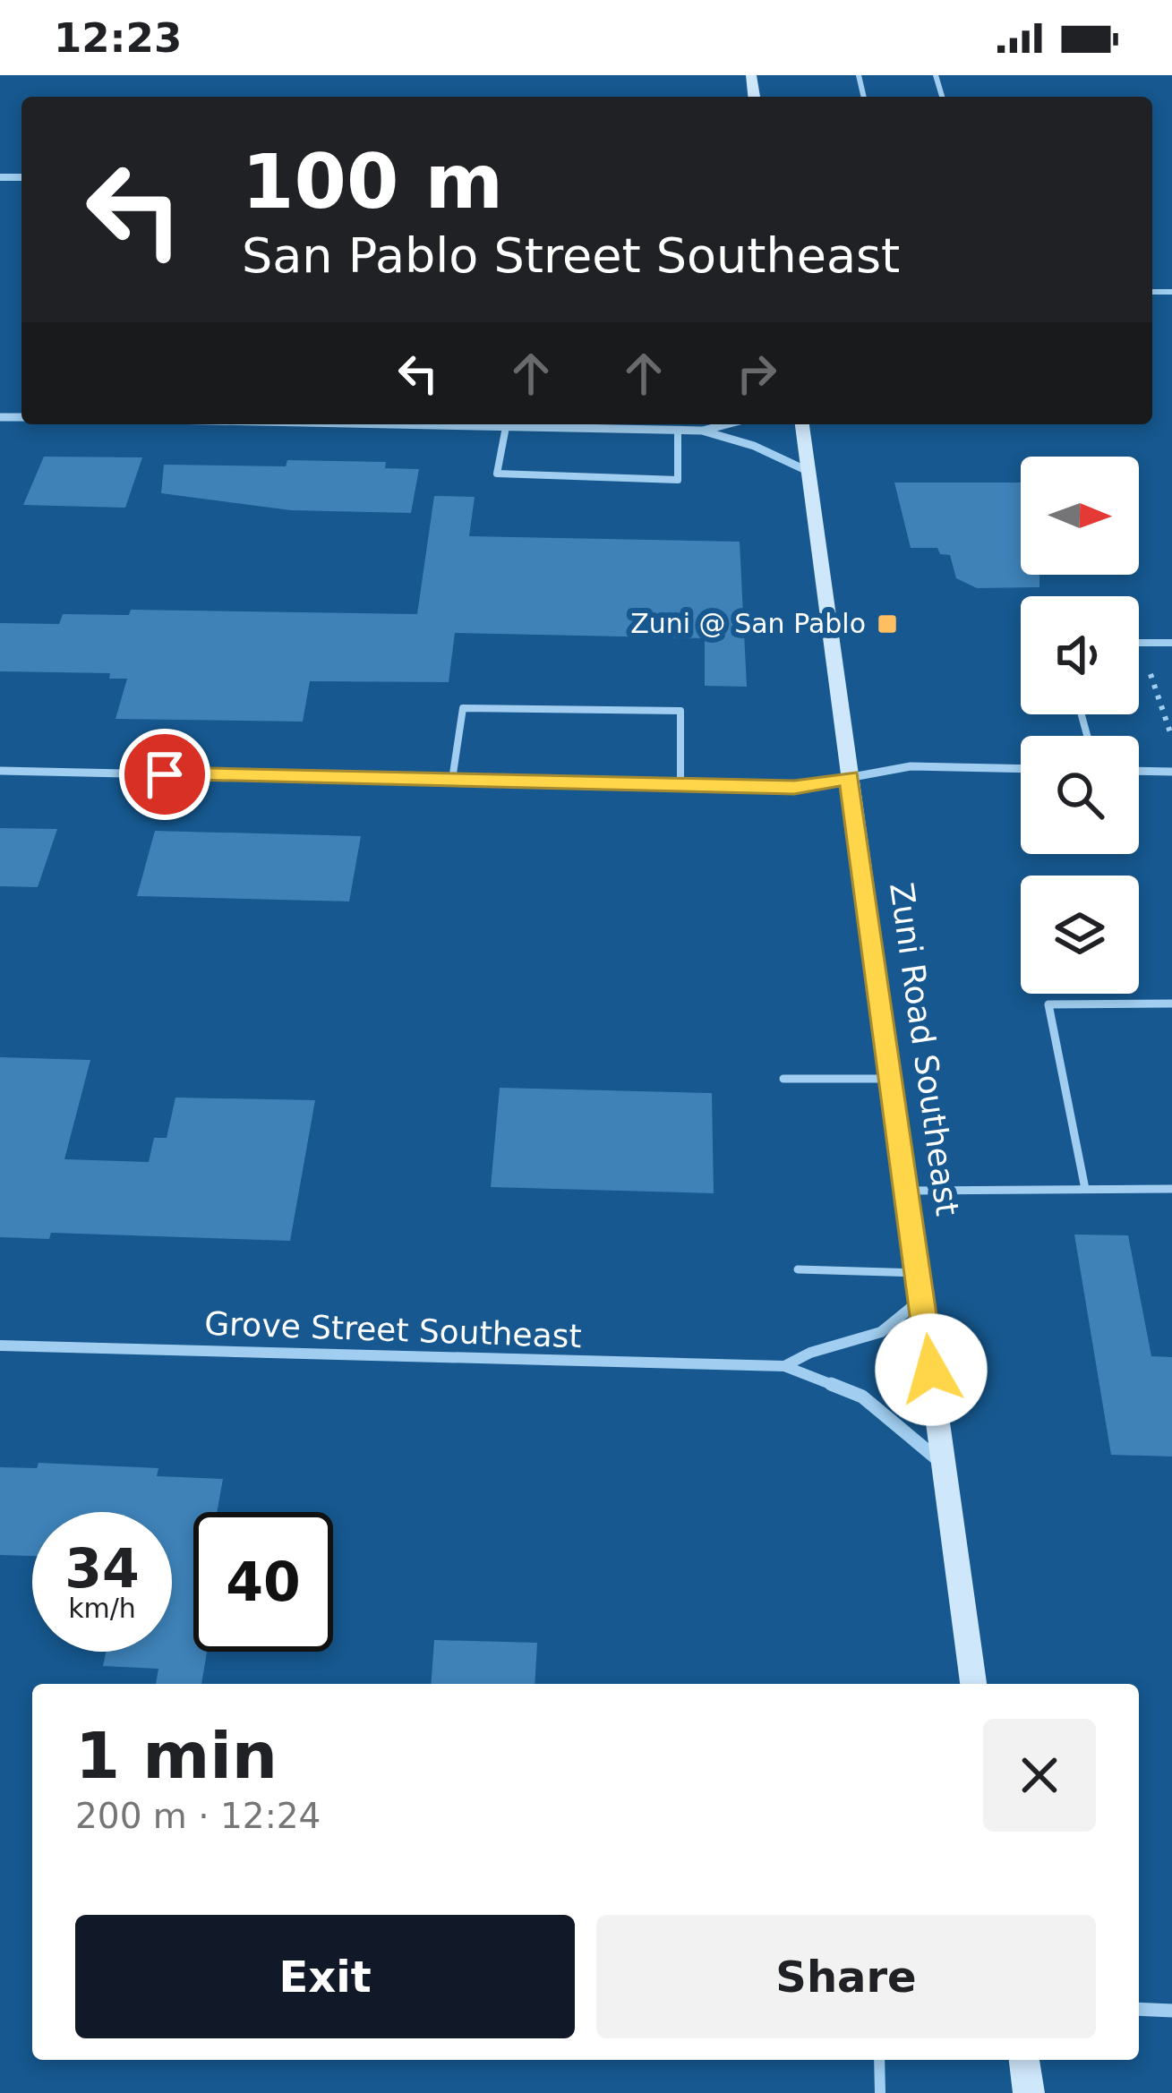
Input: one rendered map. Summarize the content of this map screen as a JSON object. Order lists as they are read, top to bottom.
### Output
{
  "streets": {
    "street": ["Zuni Road Southeast", "Grove Street Southeast"]
  },
  "crossings": [
    ["Zuni Road Southeast", "Grove Street Southeast"]
  ],
  "places": {
    "transit": ["Zuni @ San Pablo"]
  },
  "north": "right",
  "page": {
    "status": "12:23",
    "turn": ["100 m", "San Pablo Street Southeast"],
    "speed": "34 km/h",
    "limit": "40",
    "heading": ["1 min", "200 m · 12:24"],
    "buttons": ["Exit", "Share"]
  }
}
